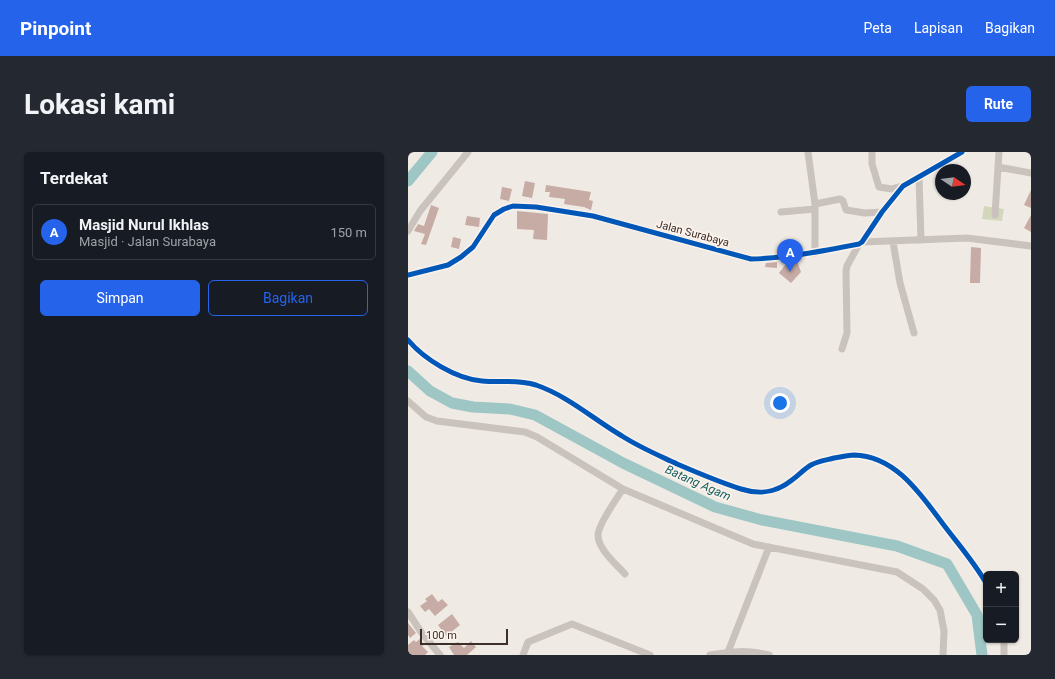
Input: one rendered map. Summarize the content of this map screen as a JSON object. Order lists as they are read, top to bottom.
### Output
{
  "streets": {
    "street": ["Jalan Surabaya"]
  },
  "water": ["Batang Agam"],
  "scale_bar": "100 m",
  "north": "right",
  "page": {
    "header": "Pinpoint",
    "nav": ["Peta", "Lapisan", "Bagikan"],
    "buttons": [
      "Rute",
      ["Simpan", "Bagikan"]
    ],
    "title": "Lokasi kami",
    "heading": "Terdekat",
    "list": [
      {
        "mark": "A",
        "name": "Masjid Nurul Ikhlas",
        "note": "Masjid · Jalan Surabaya",
        "value": "150 m"
      }
    ],
    "pins": "A",
    "map_buttons": ["+", "−"],
    "scale": "100 m"
  }
}
